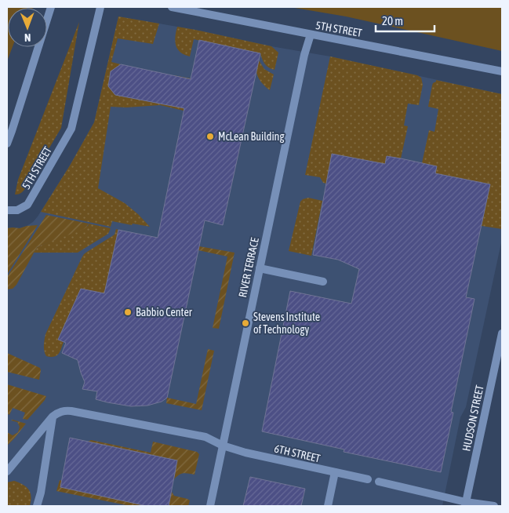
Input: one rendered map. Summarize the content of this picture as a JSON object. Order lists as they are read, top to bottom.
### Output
{
  "streets": {
    "street": [
      "5TH STREET",
      "RIVER TERRACE",
      "HUDSON STREET",
      "6TH STREET"
    ]
  },
  "crossings": [
    ["5TH STREET", "RIVER TERRACE"],
    ["RIVER TERRACE", "6TH STREET"]
  ],
  "places": ["McLean Building", "Babbio Center", "Stevens Institute of Technology"],
  "scale_bar": "20 m",
  "north": "bottom"
}
